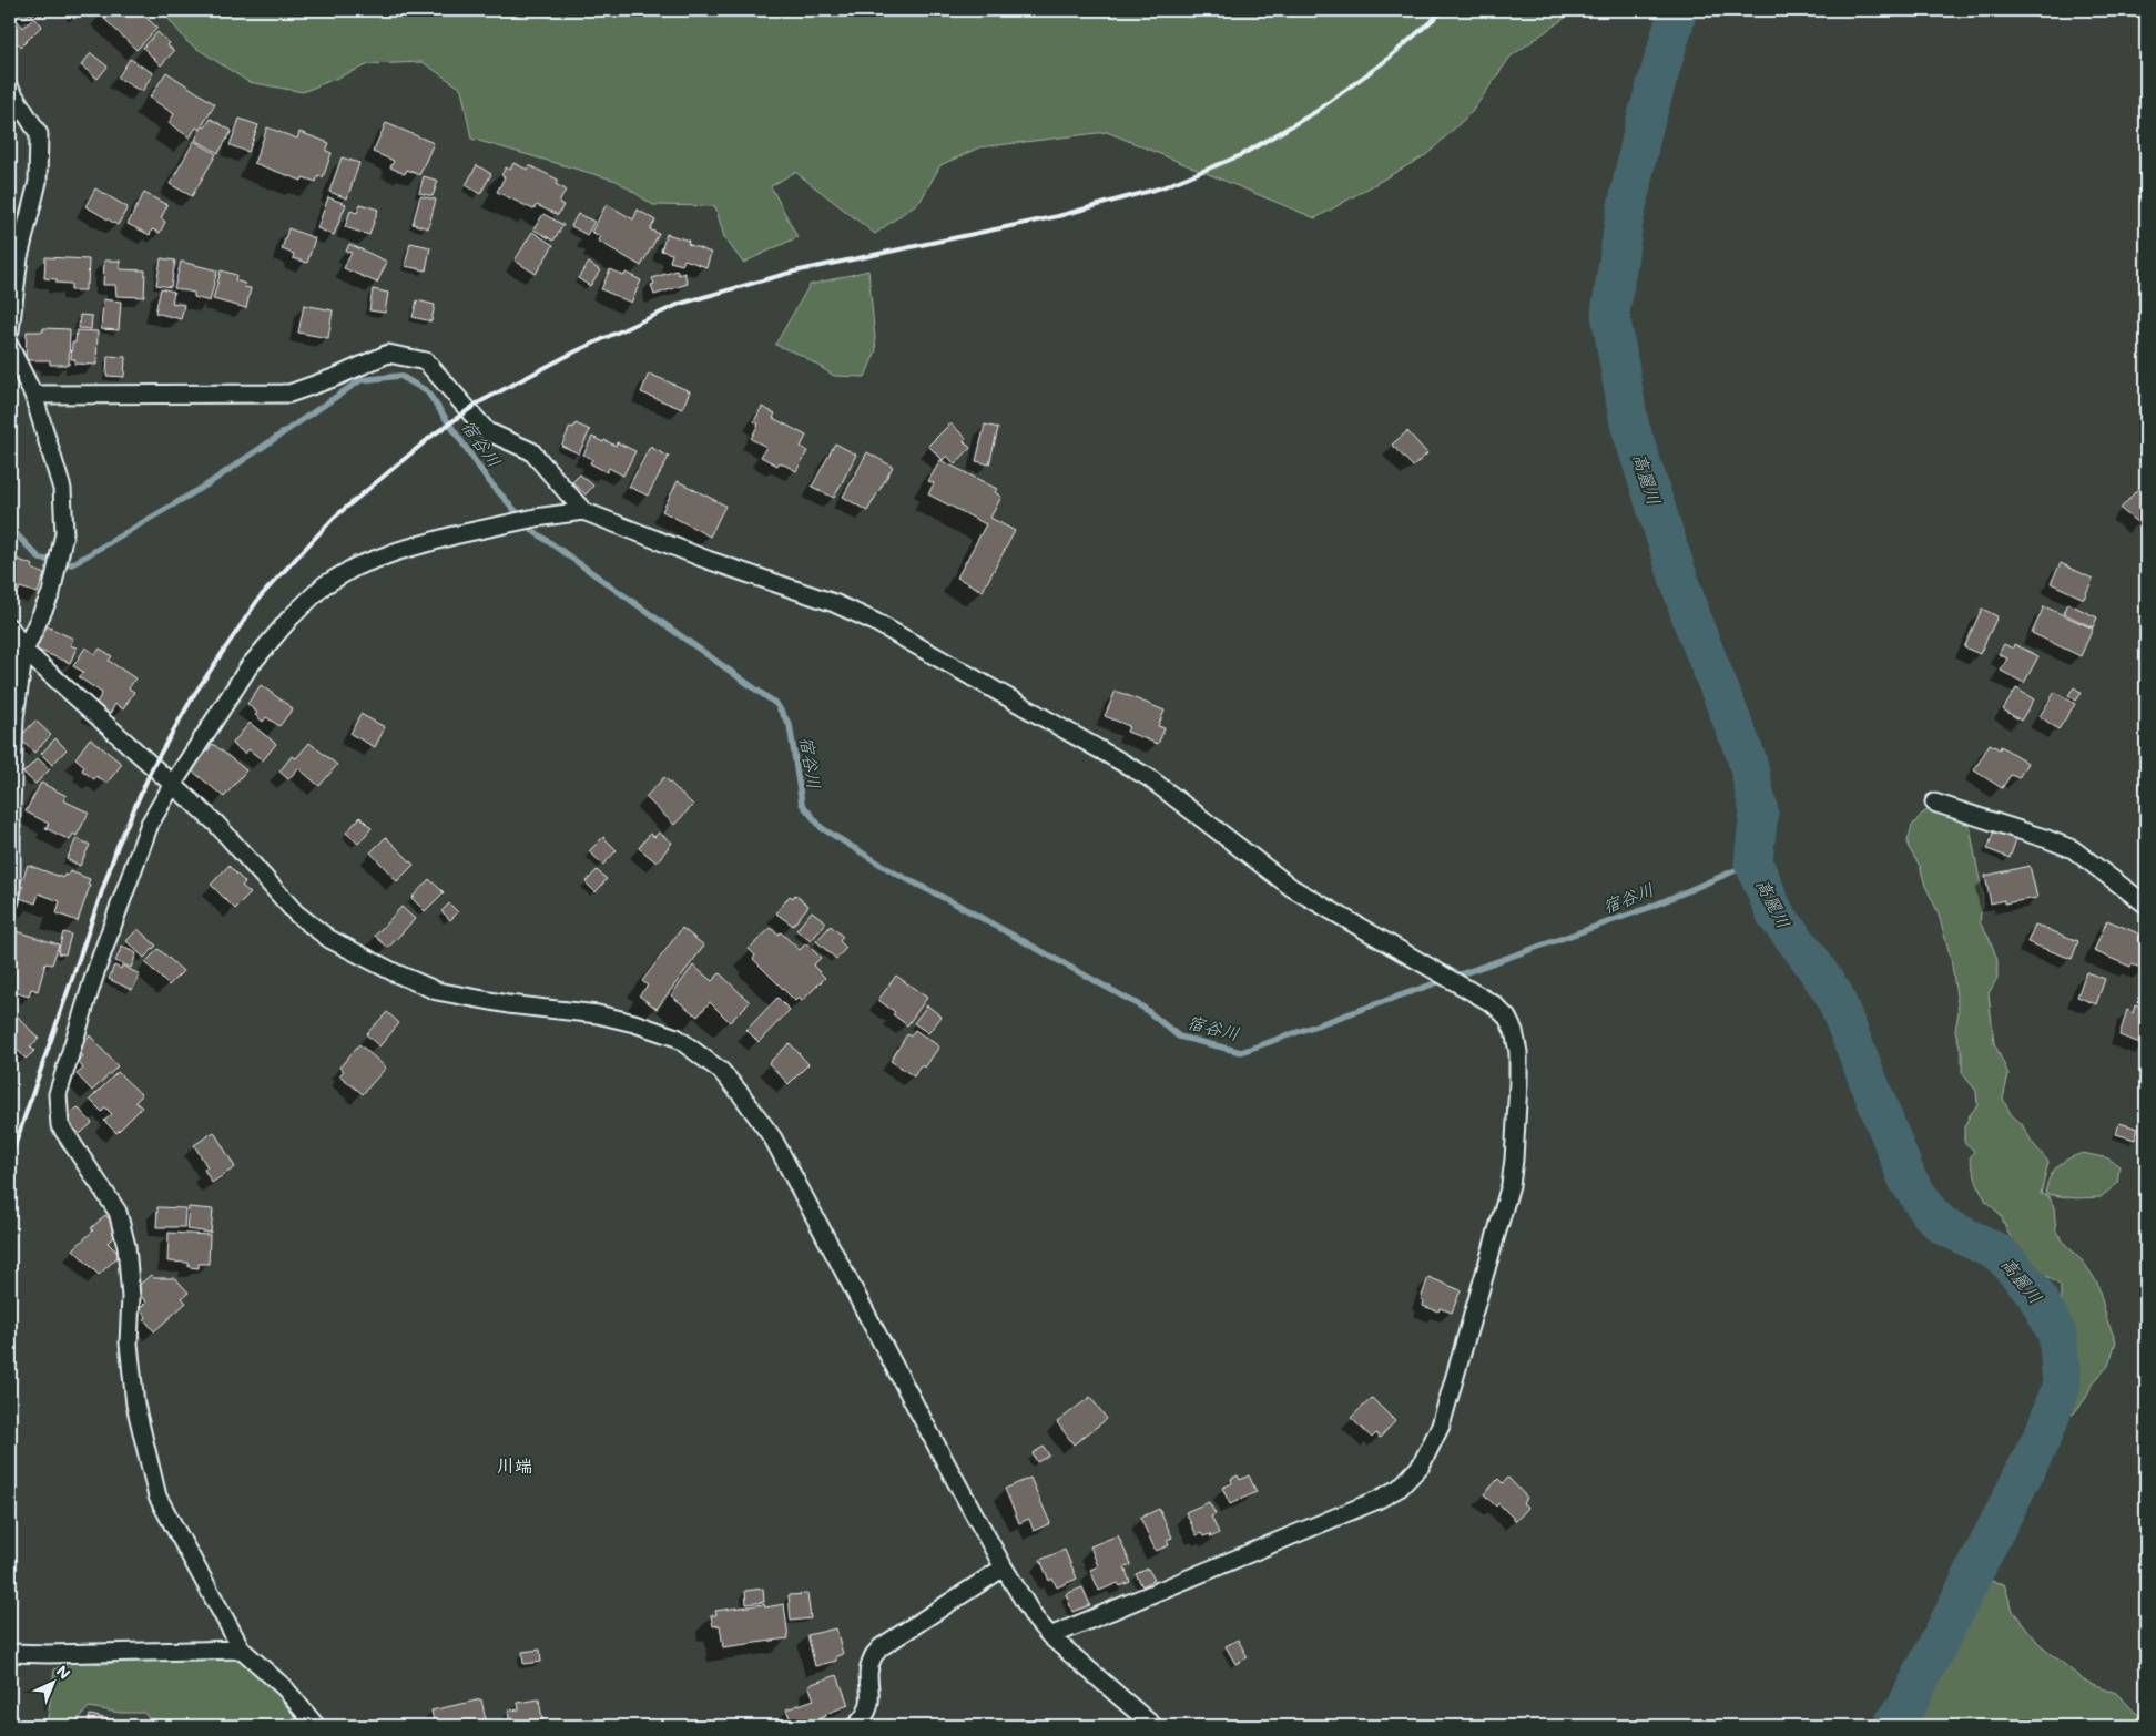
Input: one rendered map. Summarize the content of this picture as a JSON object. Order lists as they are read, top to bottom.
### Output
{
  "districts": ["川端"],
  "water": ["宿谷川", "高麗川"],
  "north": "top right"
}
